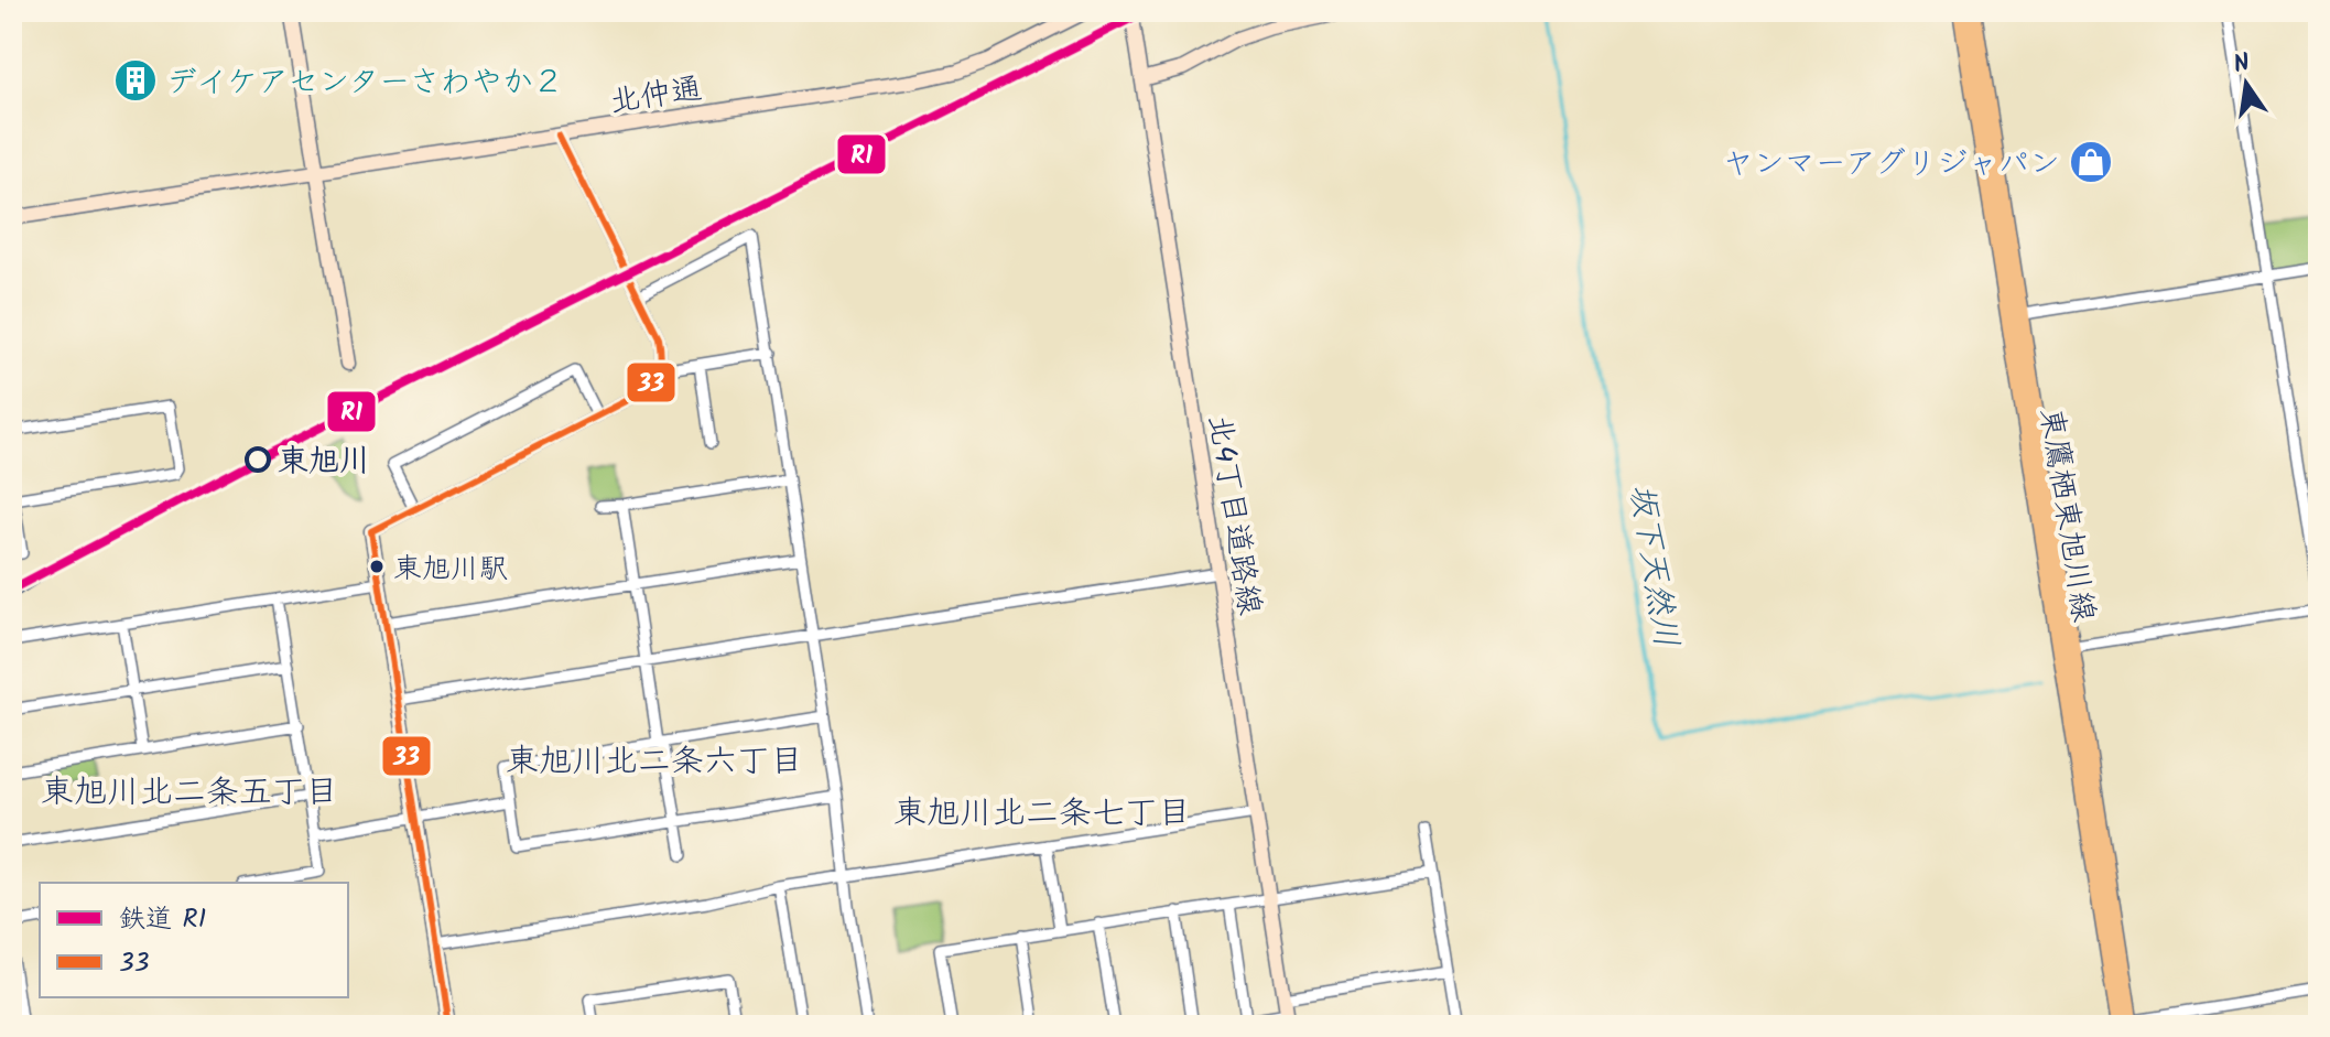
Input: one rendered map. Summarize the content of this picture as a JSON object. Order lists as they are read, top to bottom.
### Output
{
  "streets": {
    "main road": ["東鷹栖東旭川線"],
    "street": ["北仲通", "北4丁目道路線"]
  },
  "districts": ["東旭川北二条六丁目", "東旭川北二条五丁目", "東旭川北二条七丁目"],
  "water": ["坂下天然川"],
  "places": {
    "building": ["デイケアセンターさわやか２"],
    "shop": ["ヤンマーアグリジャパン"],
    "other": ["東旭川", "東旭川駅"]
  },
  "lines": ["rail line R1", "transit line 33"],
  "legend": ["鉄道 R1", "33"],
  "north": "top"
}
